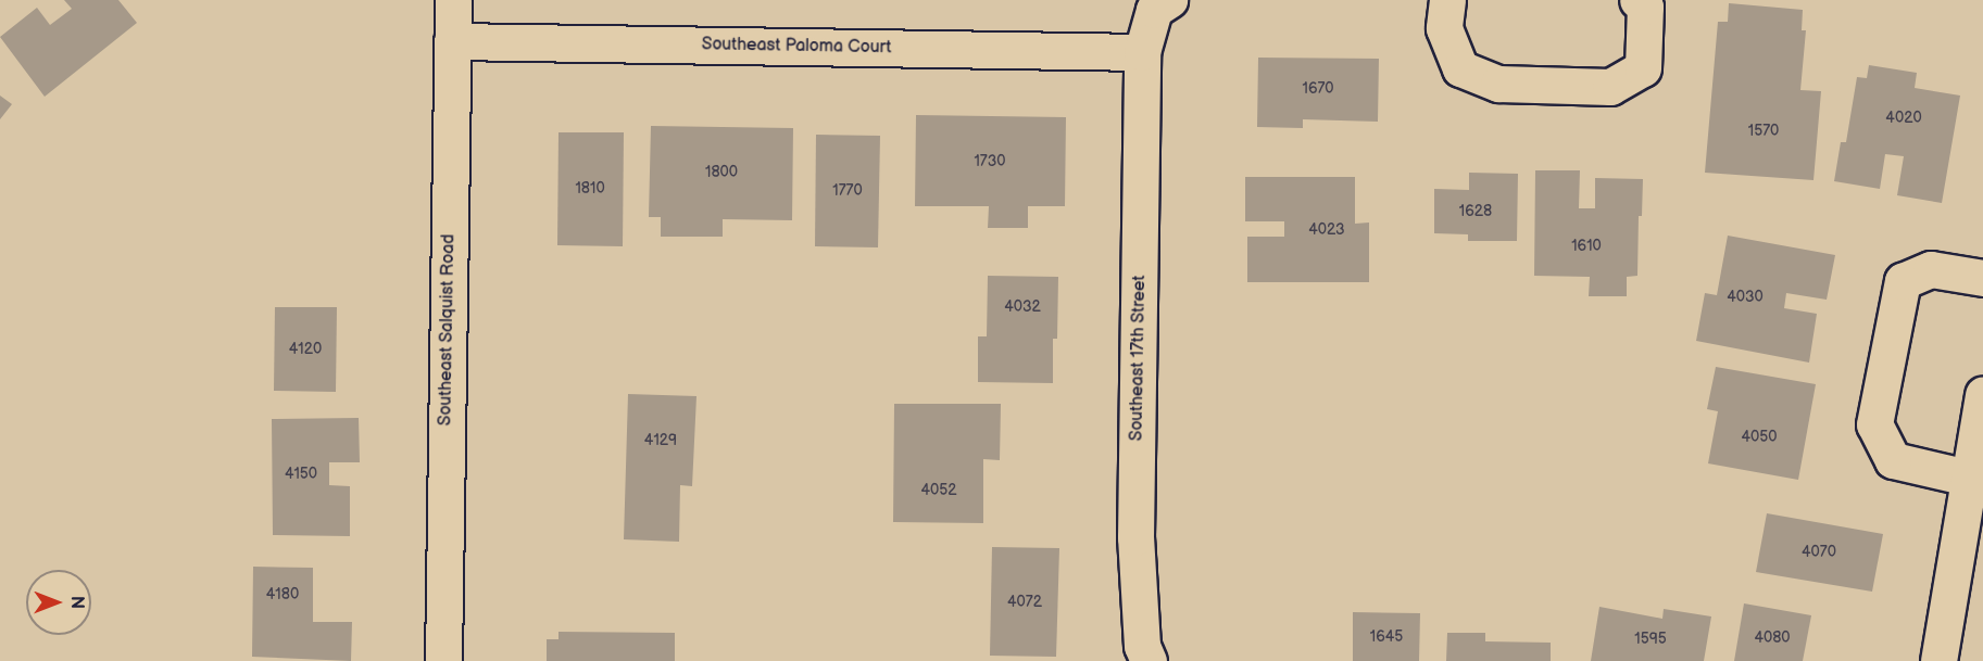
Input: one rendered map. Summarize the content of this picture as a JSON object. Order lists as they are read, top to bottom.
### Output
{
  "streets": {
    "street": ["Southeast Paloma Court", "Southeast Salquist Road", "Southeast 17th Street"]
  },
  "crossings": [
    ["Southeast Paloma Court", "Southeast Salquist Road"],
    ["Southeast Paloma Court", "Southeast 17th Street"]
  ],
  "house_numbers": [
    "1670",
    "4020",
    "1570",
    "1730",
    "1800",
    "1810",
    "1770",
    "1628",
    "4023",
    "1610",
    "4030",
    "4032",
    "4120",
    "4050",
    "4129",
    "4150",
    "4052",
    "4070",
    "4180",
    "4072",
    "1645",
    "4080",
    "1595"
  ],
  "north": "right"
}
